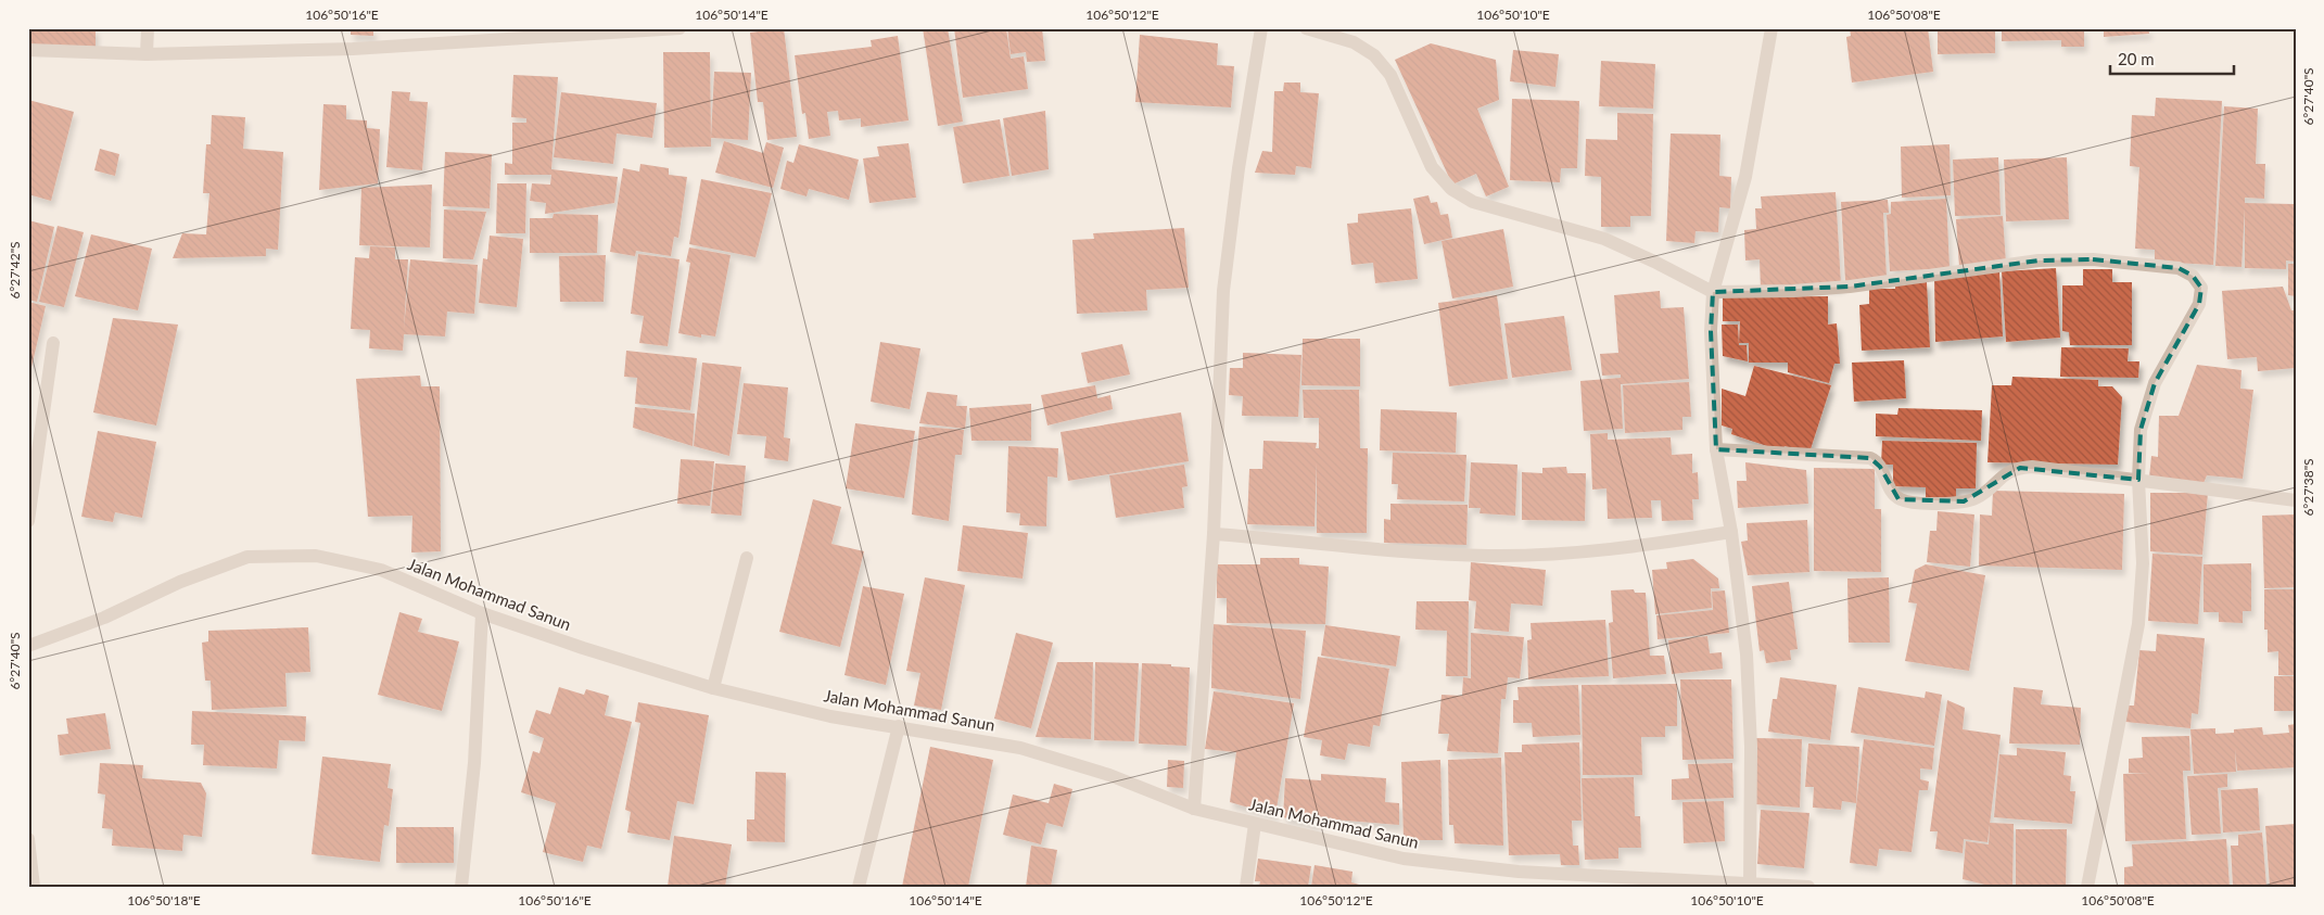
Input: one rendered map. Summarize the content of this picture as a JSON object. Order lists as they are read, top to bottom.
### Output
{
  "streets": {
    "street": ["Jalan Mohammad Sanun"]
  },
  "scale_bar": "20 m",
  "coordinates": [
    "106°50'16\"E",
    "106°50'14\"E",
    "106°50'12\"E",
    "106°50'10\"E",
    "106°50'08\"E",
    "6°27'40\"S",
    "6°27'42\"S",
    "6°27'38\"S",
    "106°50'18\"E"
  ]
}
